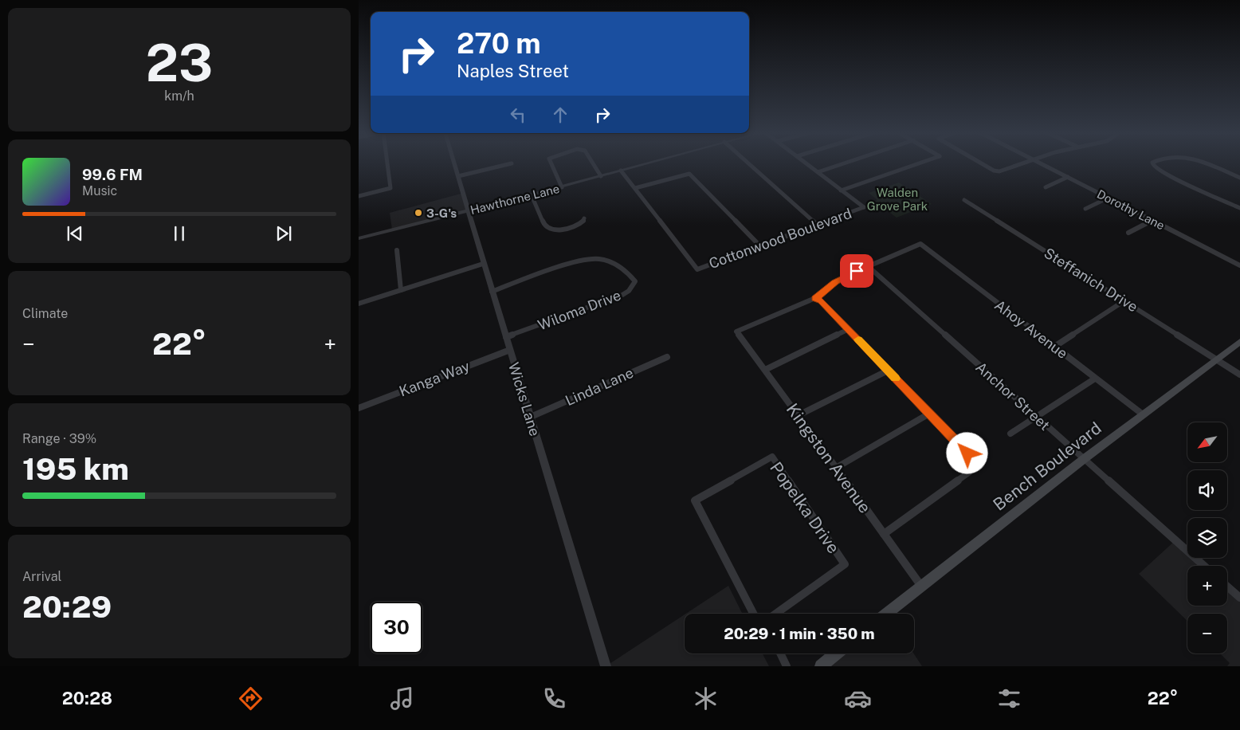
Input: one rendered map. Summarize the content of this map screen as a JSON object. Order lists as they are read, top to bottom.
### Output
{
  "streets": {
    "main road": ["Bench Boulevard"],
    "street": [
      "Hawthorne Lane",
      "Dorothy Lane",
      "Cottonwood Boulevard",
      "Steffanich Drive",
      "Wiloma Drive",
      "Ahoy Avenue",
      "Kanga Way",
      "Linda Lane",
      "Anchor Street",
      "Wicks Lane",
      "Kingston Avenue",
      "Popelka Drive"
    ]
  },
  "crossings": [
    ["Hawthorne Lane", "Wicks Lane"],
    ["Steffanich Drive", "Bench Boulevard"],
    ["Wiloma Drive", "Wicks Lane"],
    ["Ahoy Avenue", "Anchor Street"],
    ["Ahoy Avenue", "Bench Boulevard"],
    ["Kanga Way", "Wicks Lane"],
    ["Linda Lane", "Wicks Lane"],
    ["Anchor Street", "Bench Boulevard"],
    ["Kingston Avenue", "Bench Boulevard"]
  ],
  "parks": ["Walden Grove Park"],
  "places": ["3-G's"],
  "north": "bottom left",
  "page": {
    "tile": [
      ["23", "km/h"],
      "Climate",
      ["Range · 39%", "195 km"],
      ["Arrival", "20:29"]
    ],
    "turn": ["270 m", "Naples Street"],
    "song": ["99.6 FM", "Music"],
    "heat": ["−", "22°", "+"],
    "map_buttons": ["+", "−"],
    "limit": "30",
    "trip": "20:29 · 1 min · 350 m",
    "tabs": ["20:28", "22°"]
  }
}
